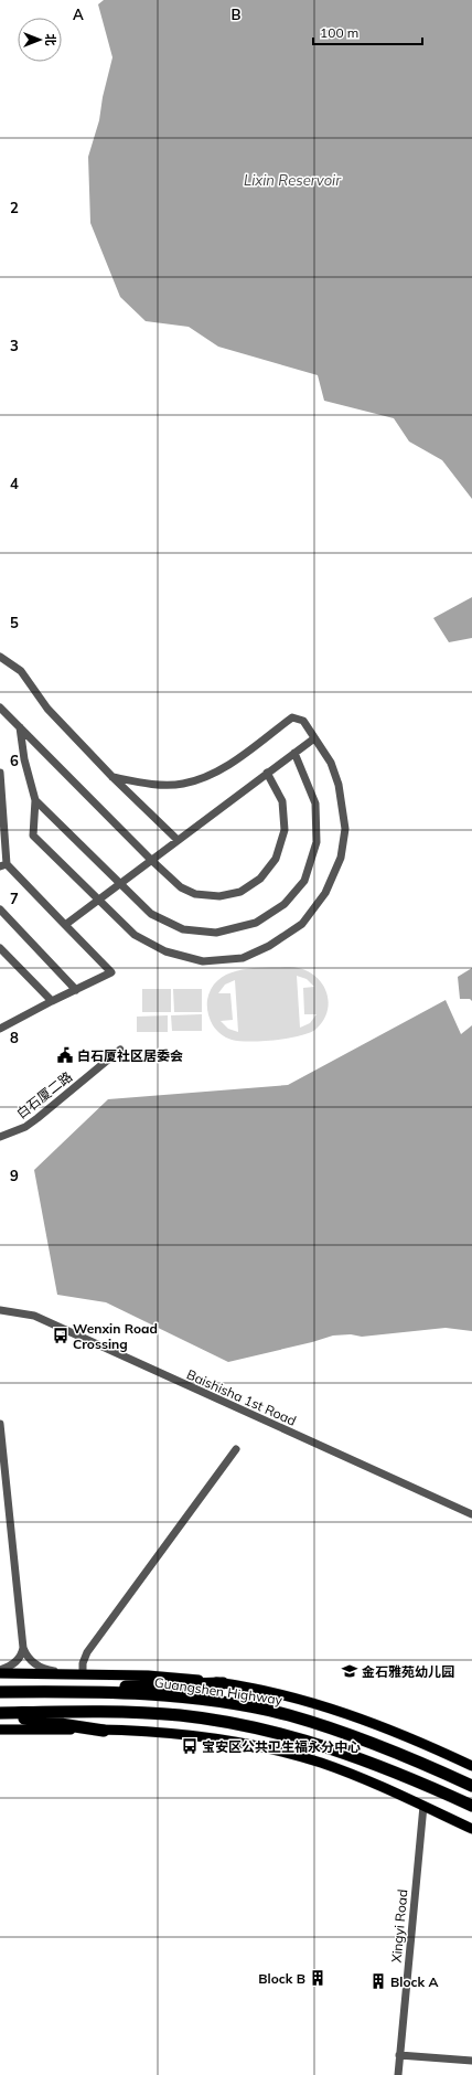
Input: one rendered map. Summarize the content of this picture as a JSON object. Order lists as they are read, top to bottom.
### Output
{
  "streets": {
    "highway": ["Guangshen Highway"],
    "street": ["白石厦二路", "Baishisha 1st Road", "Xingyi Road"]
  },
  "water": ["Lixin Reservoir"],
  "places": {
    "public building": ["白石厦社区居委会"],
    "bus stop": ["Wenxin Road Crossing", "宝安区公共卫生福永分中心"],
    "school or university": ["金石雅苑幼儿园"],
    "building": ["Block B", "Block A"]
  },
  "scale_bar": "100 m",
  "north": "right",
  "grid": {
    "columns": ["A", "B"],
    "rows": [
      "2",
      "3",
      "4",
      "5",
      "6",
      "7",
      "8",
      "9"
    ]
  }
}
